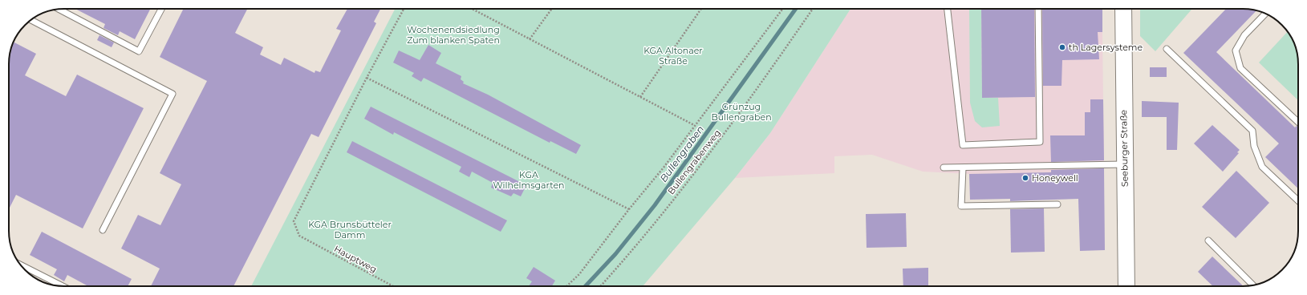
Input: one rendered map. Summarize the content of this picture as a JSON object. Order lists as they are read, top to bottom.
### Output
{
  "streets": {
    "street": ["Seeburger Straße"],
    "path": ["Bullengrabenweg", "Hauptweg"]
  },
  "water": ["Bullengraben"],
  "parks": [
    "Wochenendsiedlung Zum blanken Spaten",
    "KGA Altonaer Straße",
    "Grünzug Bullengraben",
    "KGA Wilhelmsgarten",
    "KGA Brunsbütteler Damm"
  ],
  "places": ["th Lagersysteme", "Honeywell"]
}
